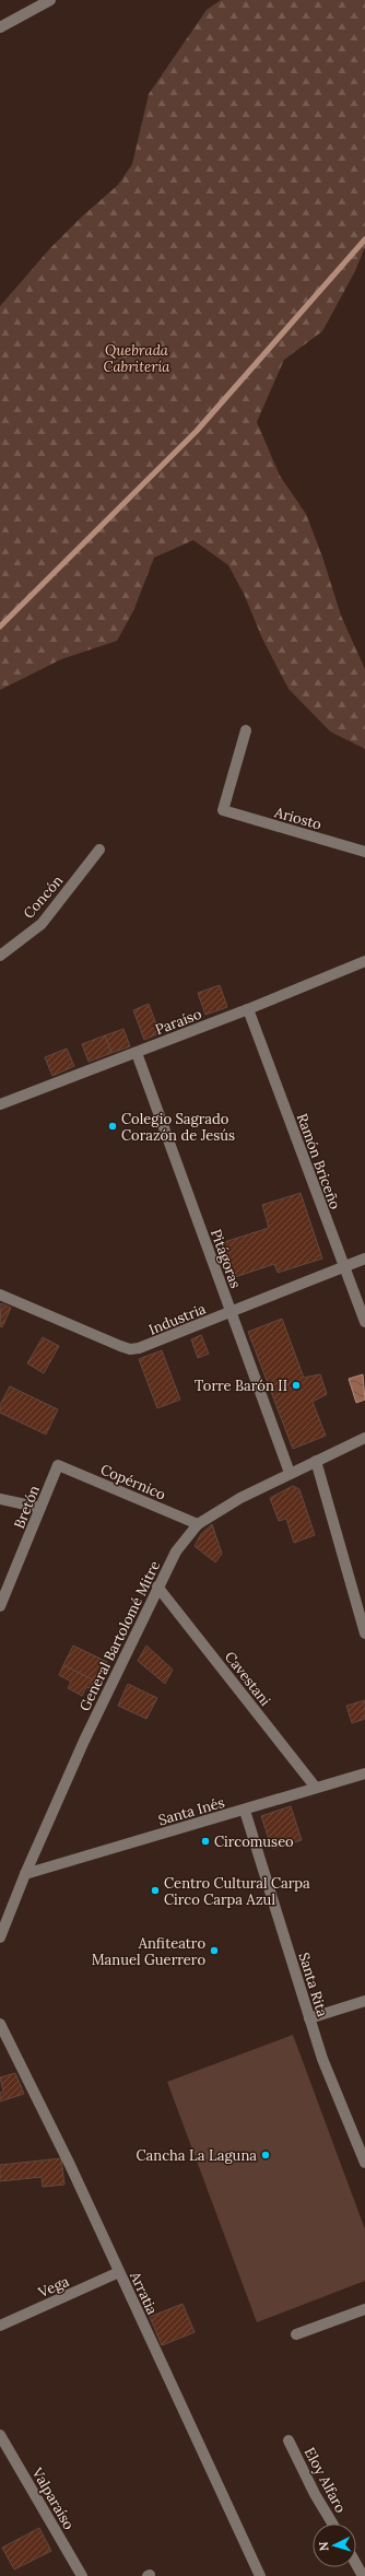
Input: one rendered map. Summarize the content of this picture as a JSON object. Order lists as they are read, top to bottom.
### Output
{
  "streets": {
    "street": [
      "Ariosto",
      "Concón",
      "Paraíso",
      "Ramón Briceño",
      "Pitágoras",
      "Industria",
      "Copérnico",
      "Bretón",
      "General Bartolomé Mitre",
      "Cavestani",
      "Santa Inés",
      "Santa Rita",
      "Vega",
      "Arratia",
      "Eloy Alfaro",
      "Valparaíso"
    ]
  },
  "crossings": [
    ["Paraíso", "Ramón Briceño"],
    ["Paraíso", "Pitágoras"],
    ["Ramón Briceño", "Industria"],
    ["Pitágoras", "Industria"],
    ["Pitágoras", "General Bartolomé Mitre"],
    ["Copérnico", "Bretón"],
    ["Copérnico", "General Bartolomé Mitre"],
    ["General Bartolomé Mitre", "Cavestani"],
    ["General Bartolomé Mitre", "Santa Inés"],
    ["Cavestani", "Santa Inés"],
    ["Santa Inés", "Santa Rita"],
    ["Vega", "Arratia"]
  ],
  "parks": ["Quebrada Cabritería"],
  "places": [
    "Colegio Sagrado Corazón de Jesús",
    "Torre Barón II",
    "Circomuseo",
    "Centro Cultural Carpa Circo Carpa Azul",
    "Anfiteatro Manuel Guerrero",
    "Cancha La Laguna"
  ],
  "north": "left"
}
